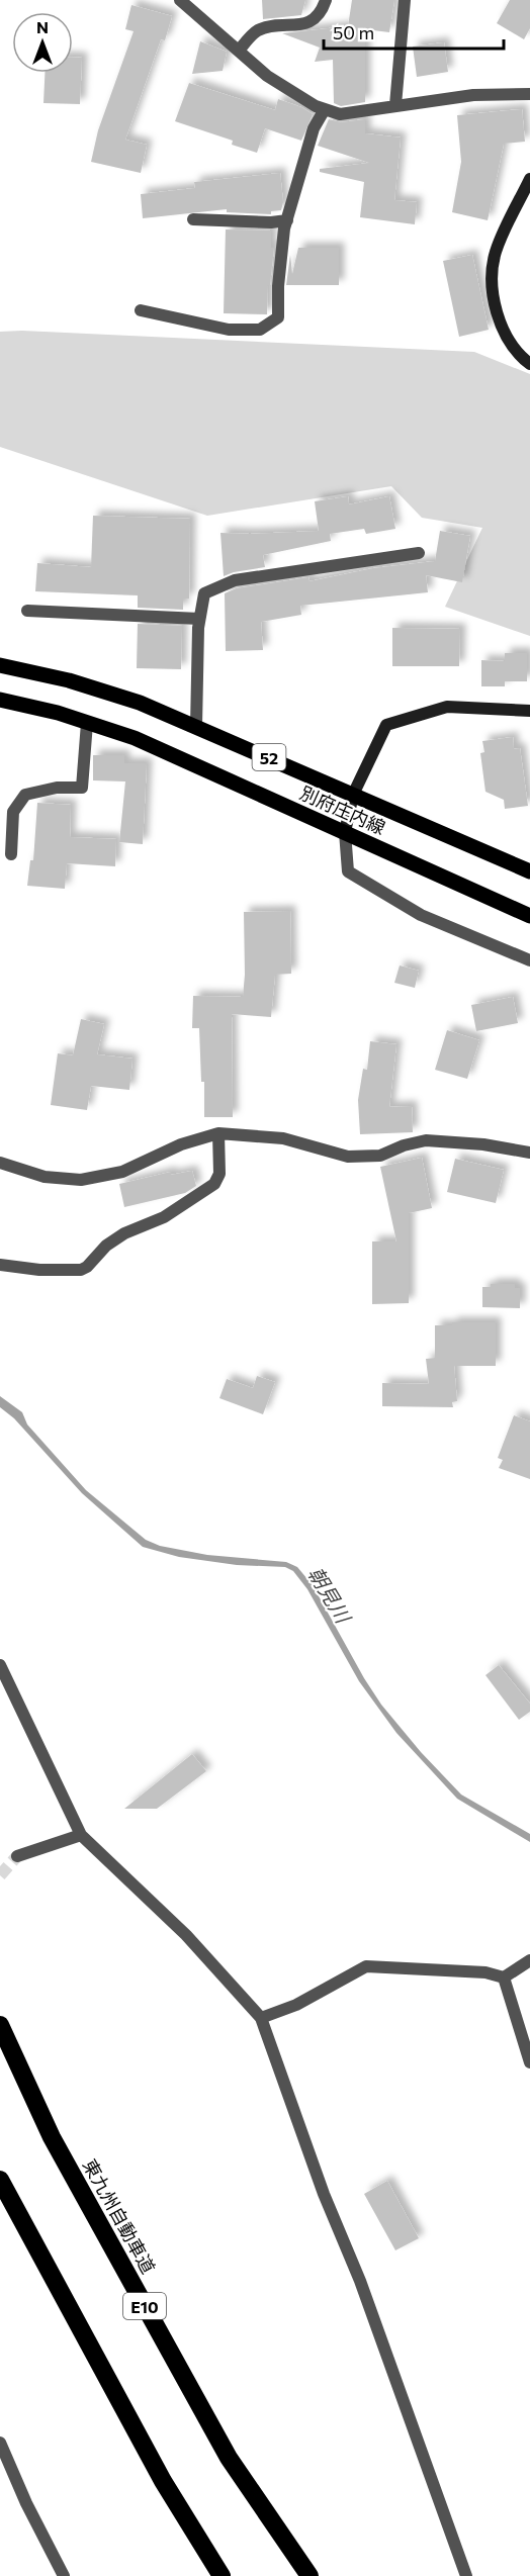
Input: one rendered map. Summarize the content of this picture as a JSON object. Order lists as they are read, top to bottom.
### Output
{
  "streets": {
    "highway": ["東九州自動車道", "E10"],
    "main road": ["52", "別府庄内線"]
  },
  "water": ["朝見川"],
  "scale_bar": "50 m",
  "north": "top"
}
